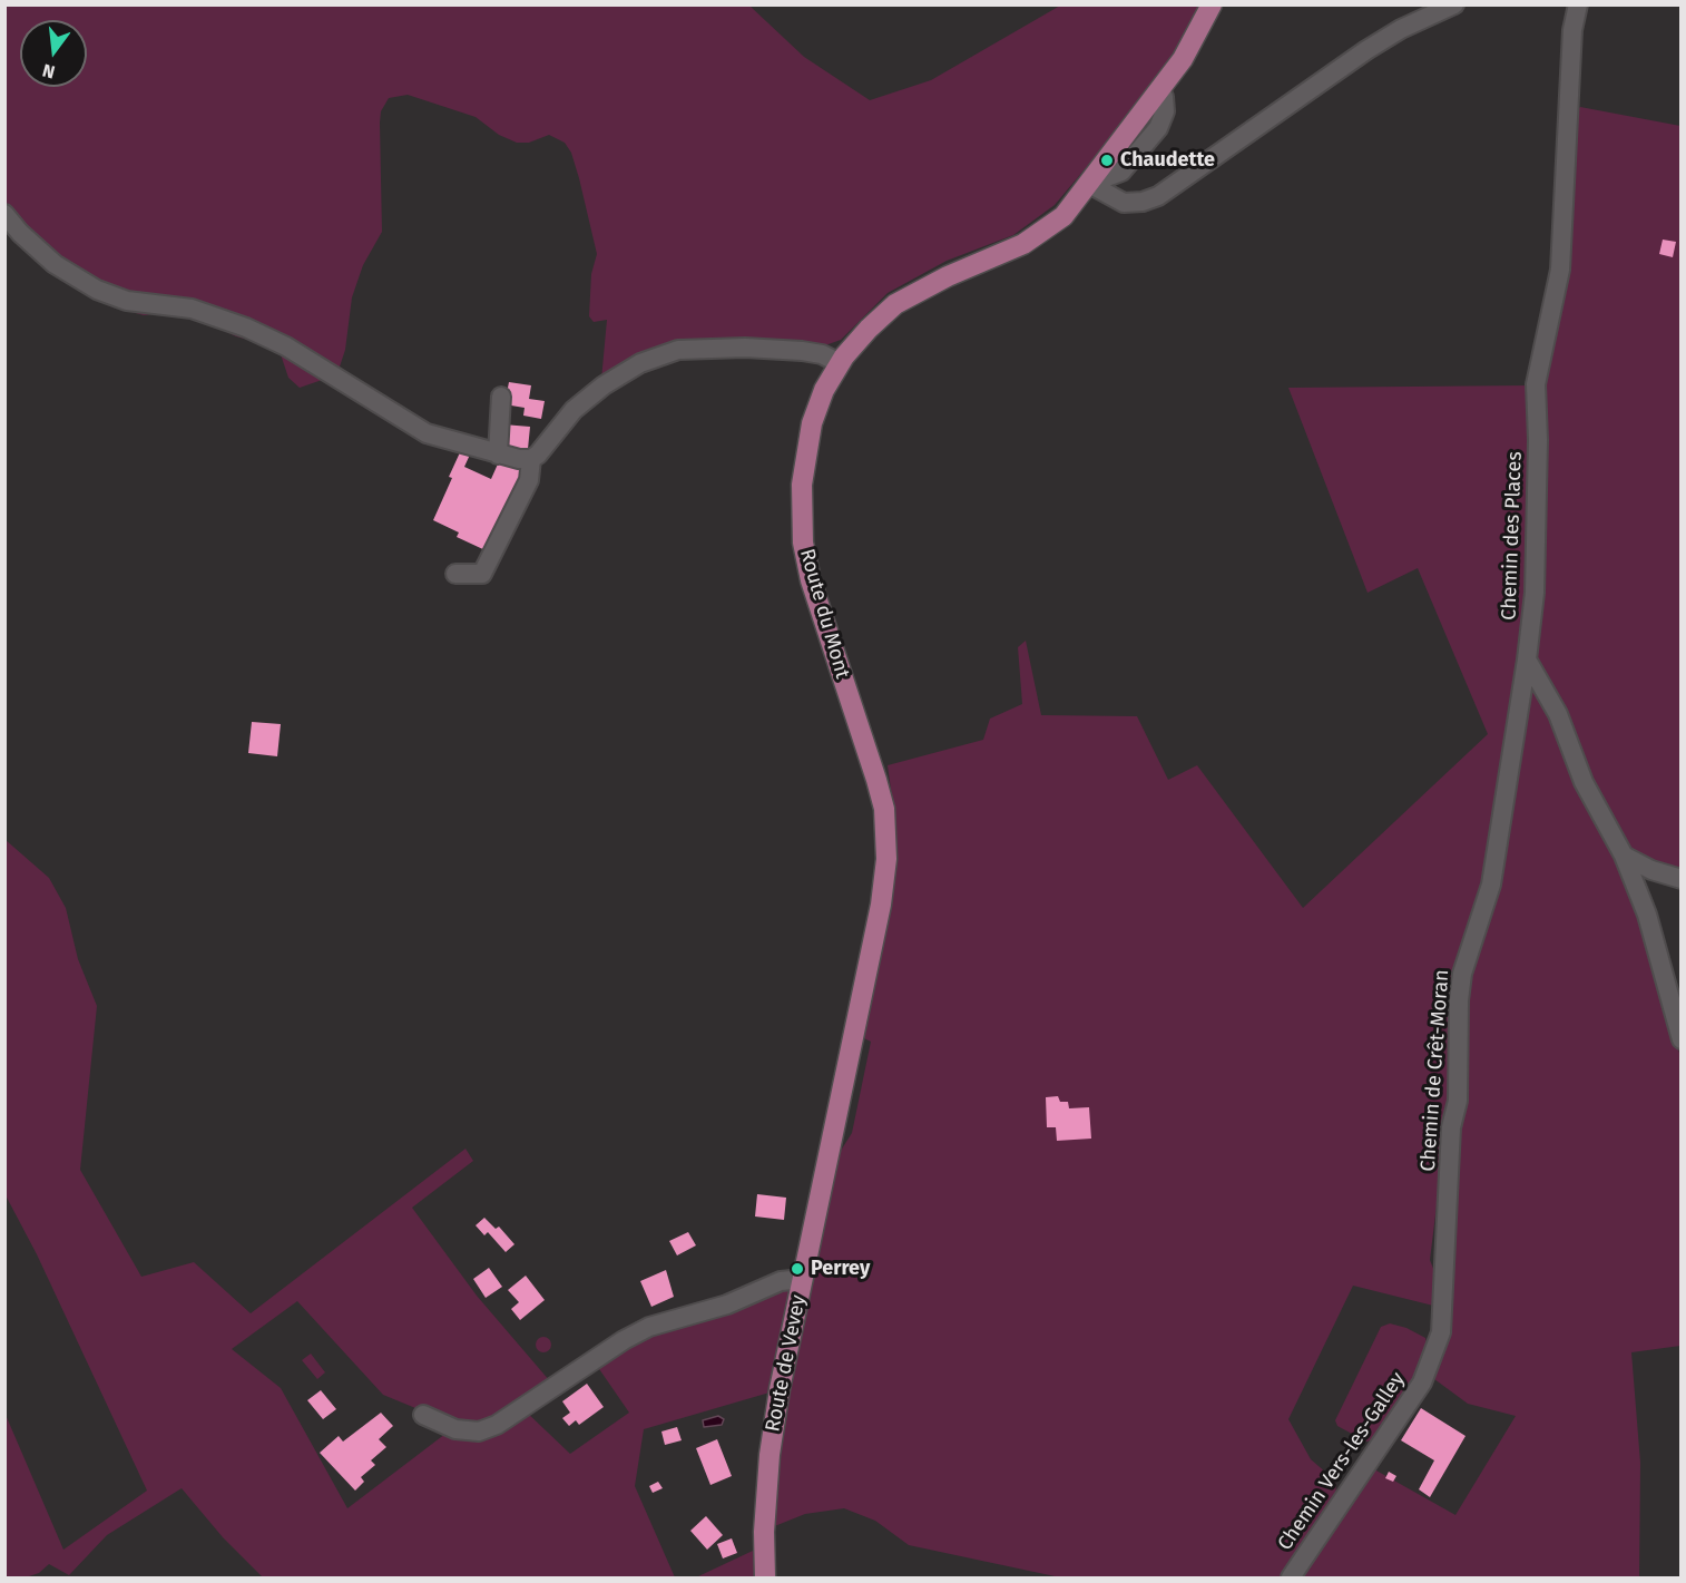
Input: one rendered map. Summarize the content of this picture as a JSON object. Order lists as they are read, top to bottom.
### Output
{
  "streets": {
    "main road": ["Route du Mont", "Route de Vevey"],
    "street": ["Chemin des Places", "Chemin de Crêt-Moran", "Chemin Vers-les-Galley"]
  },
  "crossings": [
    ["Chemin des Places", "Chemin de Crêt-Moran"],
    ["Route du Mont", "Route de Vevey"],
    ["Chemin de Crêt-Moran", "Chemin Vers-les-Galley"]
  ],
  "places": ["Chaudette", "Perrey"],
  "north": "bottom"
}
